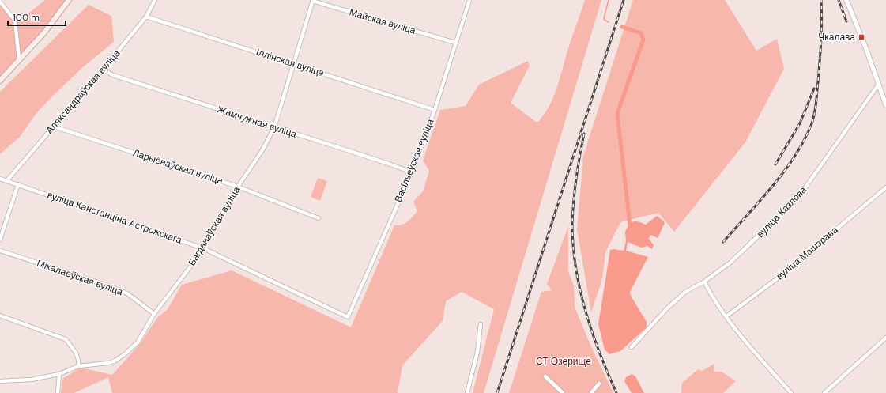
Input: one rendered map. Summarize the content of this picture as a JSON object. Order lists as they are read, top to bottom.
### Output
{
  "streets": {
    "street": [
      "Майская вуліца",
      "Іллінская вуліца",
      "Аляксандраўская вуліца",
      "Жамчужная вуліца",
      "Васільеўская вуліца",
      "Ларыёнаўская вуліца",
      "вуліца Казлова",
      "вуліца Канстанціна Астрожскага",
      "Багданаўская вуліца",
      "вуліца Машэрава",
      "Мікалаеўская вуліца"
    ]
  },
  "crossings": [
    ["Майская вуліца", "Васільеўская вуліца"],
    ["Майская вуліца", "Багданаўская вуліца"],
    ["Іллінская вуліца", "Аляксандраўская вуліца"],
    ["Іллінская вуліца", "Васільеўская вуліца"],
    ["Іллінская вуліца", "Багданаўская вуліца"],
    ["Аляксандраўская вуліца", "Жамчужная вуліца"],
    ["Аляксандраўская вуліца", "Ларыёнаўская вуліца"],
    ["Аляксандраўская вуліца", "вуліца Канстанціна Астрожскага"],
    ["Жамчужная вуліца", "Васільеўская вуліца"],
    ["Жамчужная вуліца", "Багданаўская вуліца"],
    ["Васільеўская вуліца", "вуліца Канстанціна Астрожскага"],
    ["Ларыёнаўская вуліца", "Багданаўская вуліца"],
    ["вуліца Канстанціна Астрожскага", "Багданаўская вуліца"],
    ["Багданаўская вуліца", "Мікалаеўская вуліца"]
  ],
  "parks": ["СТ Озерище"],
  "places": {
    "transit": ["Чкалава"]
  },
  "scale_bar": "100 m"
}
